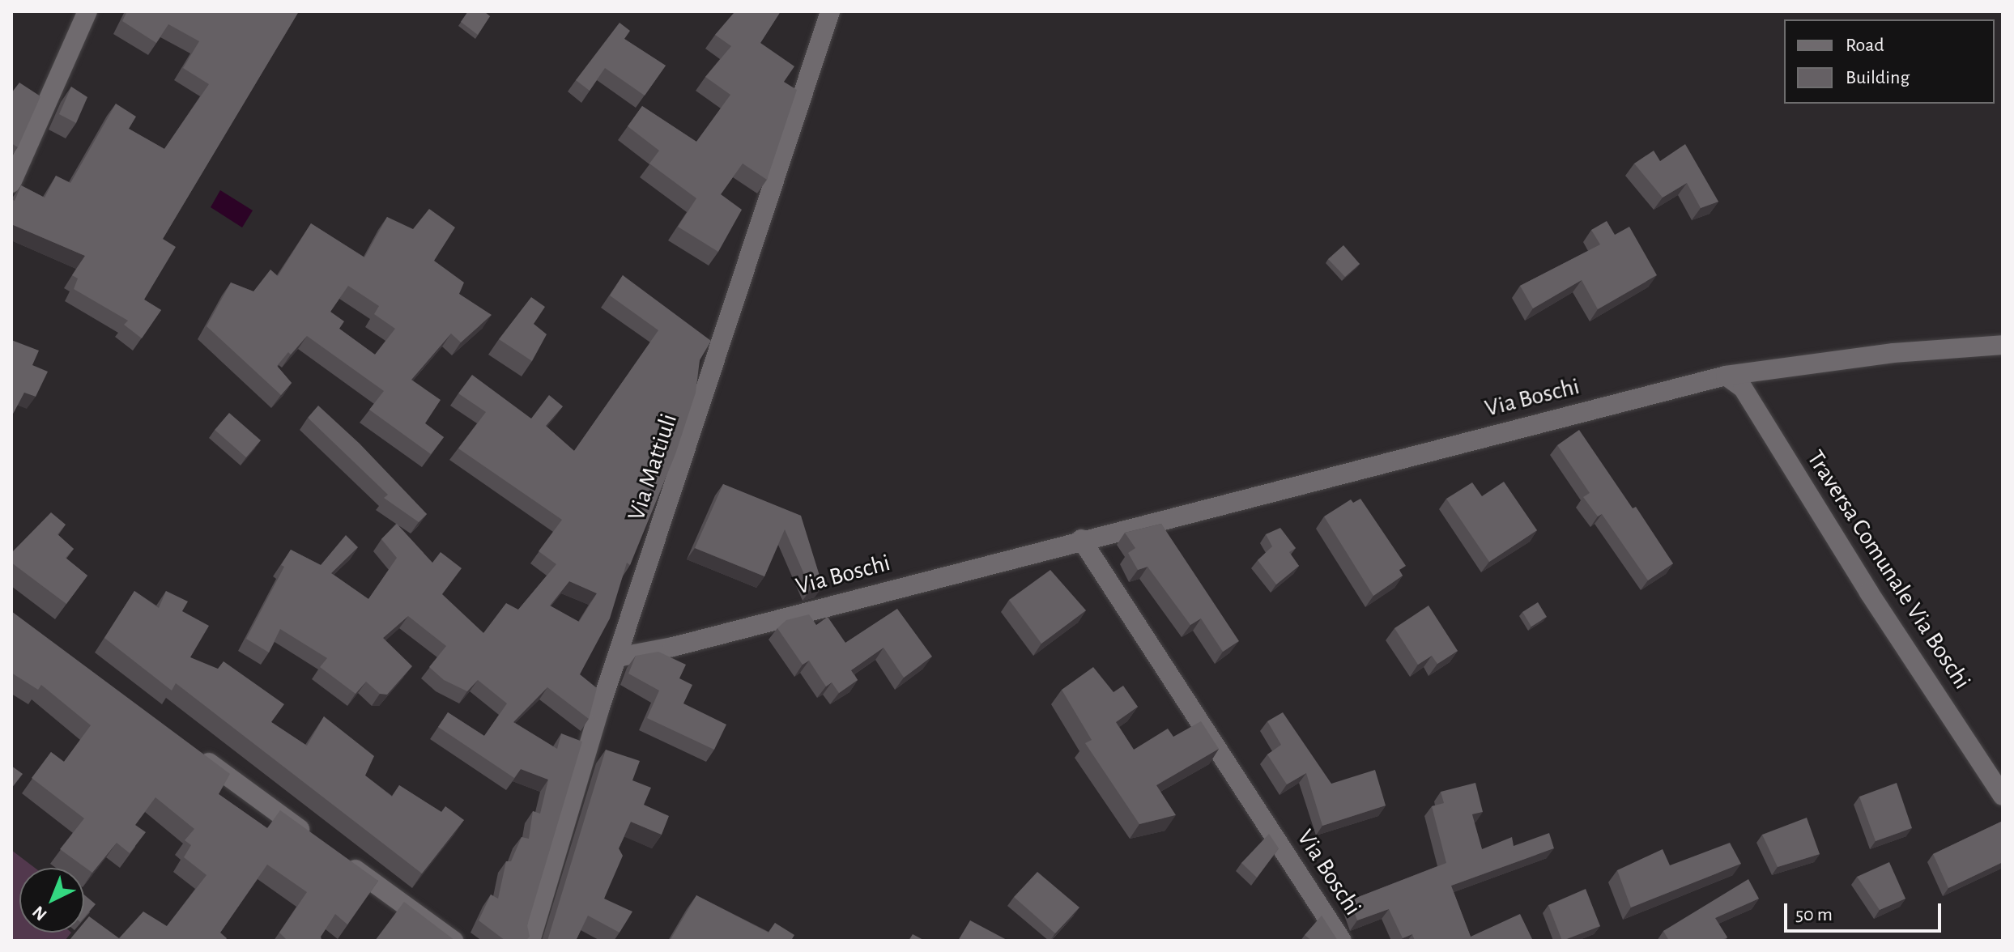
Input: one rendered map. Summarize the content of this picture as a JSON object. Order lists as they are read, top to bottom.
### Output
{
  "streets": {
    "street": ["Via Boschi", "Via Mattiuli", "Traversa Comunale Via Boschi"]
  },
  "crossings": [
    ["Via Boschi", "Via Mattiuli"],
    ["Via Boschi", "Traversa Comunale Via Boschi"]
  ],
  "legend": ["Road", "Building"],
  "scale_bar": "50 m",
  "north": "bottom left"
}
